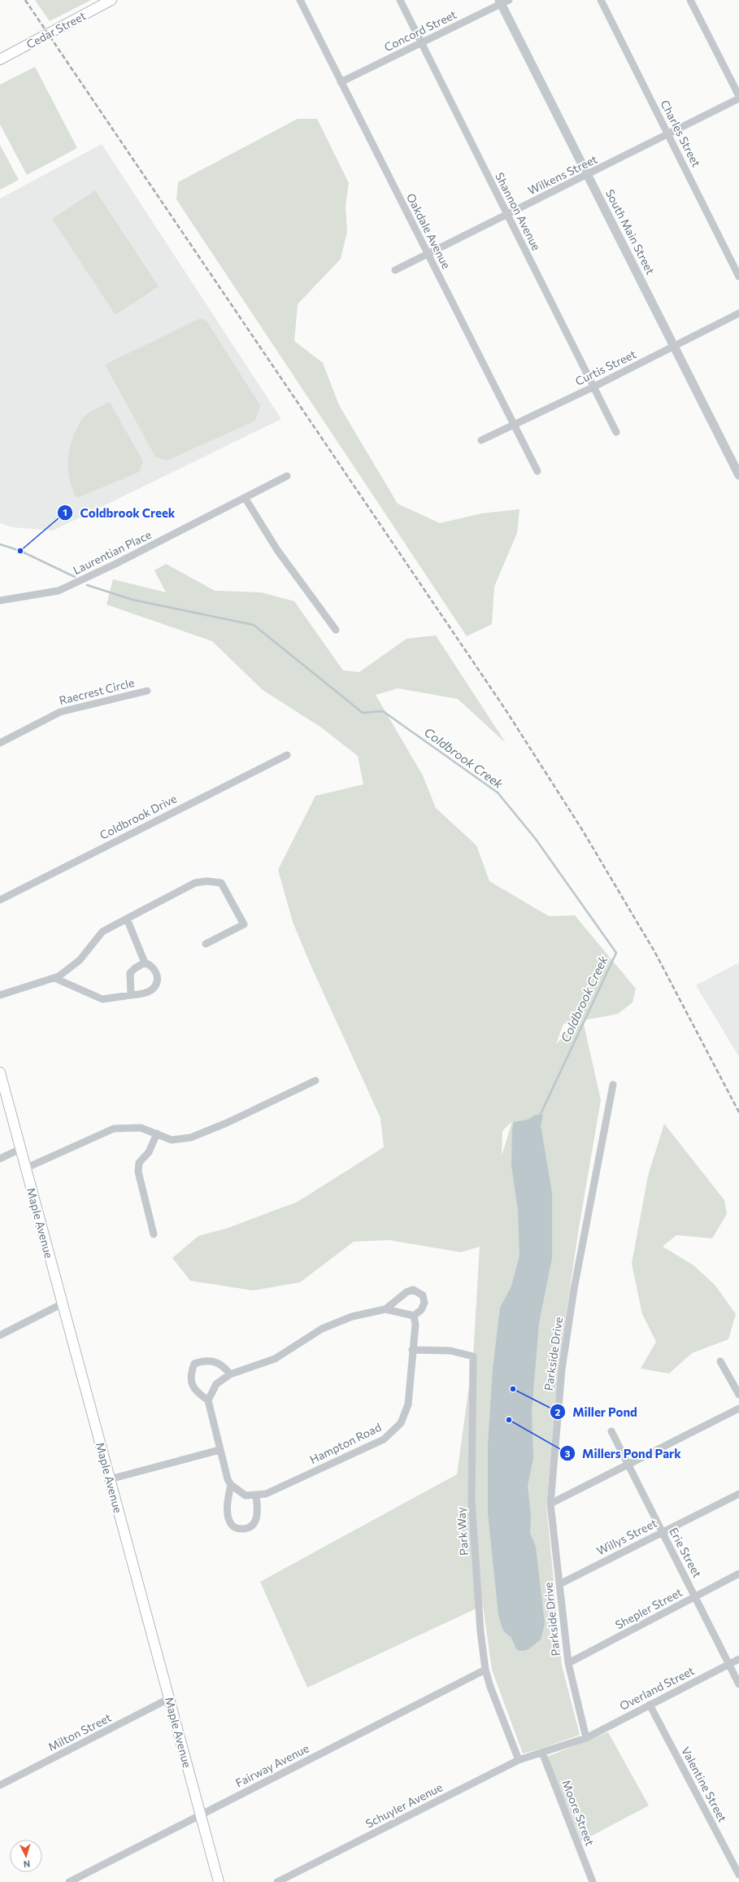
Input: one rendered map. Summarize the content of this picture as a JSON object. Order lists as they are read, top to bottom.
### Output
{
  "streets": {
    "main road": ["Cedar Street", "Maple Avenue"],
    "street": [
      "Concord Street",
      "Charles Street",
      "Wilkens Street",
      "Shannon Avenue",
      "Oakdale Avenue",
      "South Main Street",
      "Curtis Street",
      "Laurentian Place",
      "Raecrest Circle",
      "Coldbrook Drive",
      "Parkside Drive",
      "Hampton Road",
      "Park Way",
      "Willys Street",
      "Erie Street",
      "Shepler Street",
      "Overland Street",
      "Milton Street",
      "Fairway Avenue",
      "Valentine Street",
      "Schuyler Avenue",
      "Moore Street"
    ]
  },
  "crossings": [
    ["Concord Street", "Shannon Avenue"],
    ["Concord Street", "Oakdale Avenue"],
    ["Concord Street", "South Main Street"],
    ["Charles Street", "Wilkens Street"],
    ["Wilkens Street", "Shannon Avenue"],
    ["Wilkens Street", "Oakdale Avenue"],
    ["Wilkens Street", "South Main Street"],
    ["Shannon Avenue", "Curtis Street"],
    ["Oakdale Avenue", "Curtis Street"],
    ["South Main Street", "Curtis Street"],
    ["Maple Avenue", "Milton Street"],
    ["Maple Avenue", "Fairway Avenue"],
    ["Parkside Drive", "Willys Street"],
    ["Parkside Drive", "Shepler Street"],
    ["Parkside Drive", "Overland Street"],
    ["Hampton Road", "Park Way"],
    ["Park Way", "Fairway Avenue"],
    ["Park Way", "Schuyler Avenue"],
    ["Willys Street", "Erie Street"],
    ["Erie Street", "Shepler Street"],
    ["Erie Street", "Overland Street"],
    ["Overland Street", "Valentine Street"],
    ["Schuyler Avenue", "Moore Street"]
  ],
  "water": ["Coldbrook Creek"],
  "places": ["Coldbrook Creek", "Miller Pond", "Millers Pond Park"],
  "north": "bottom"
}
